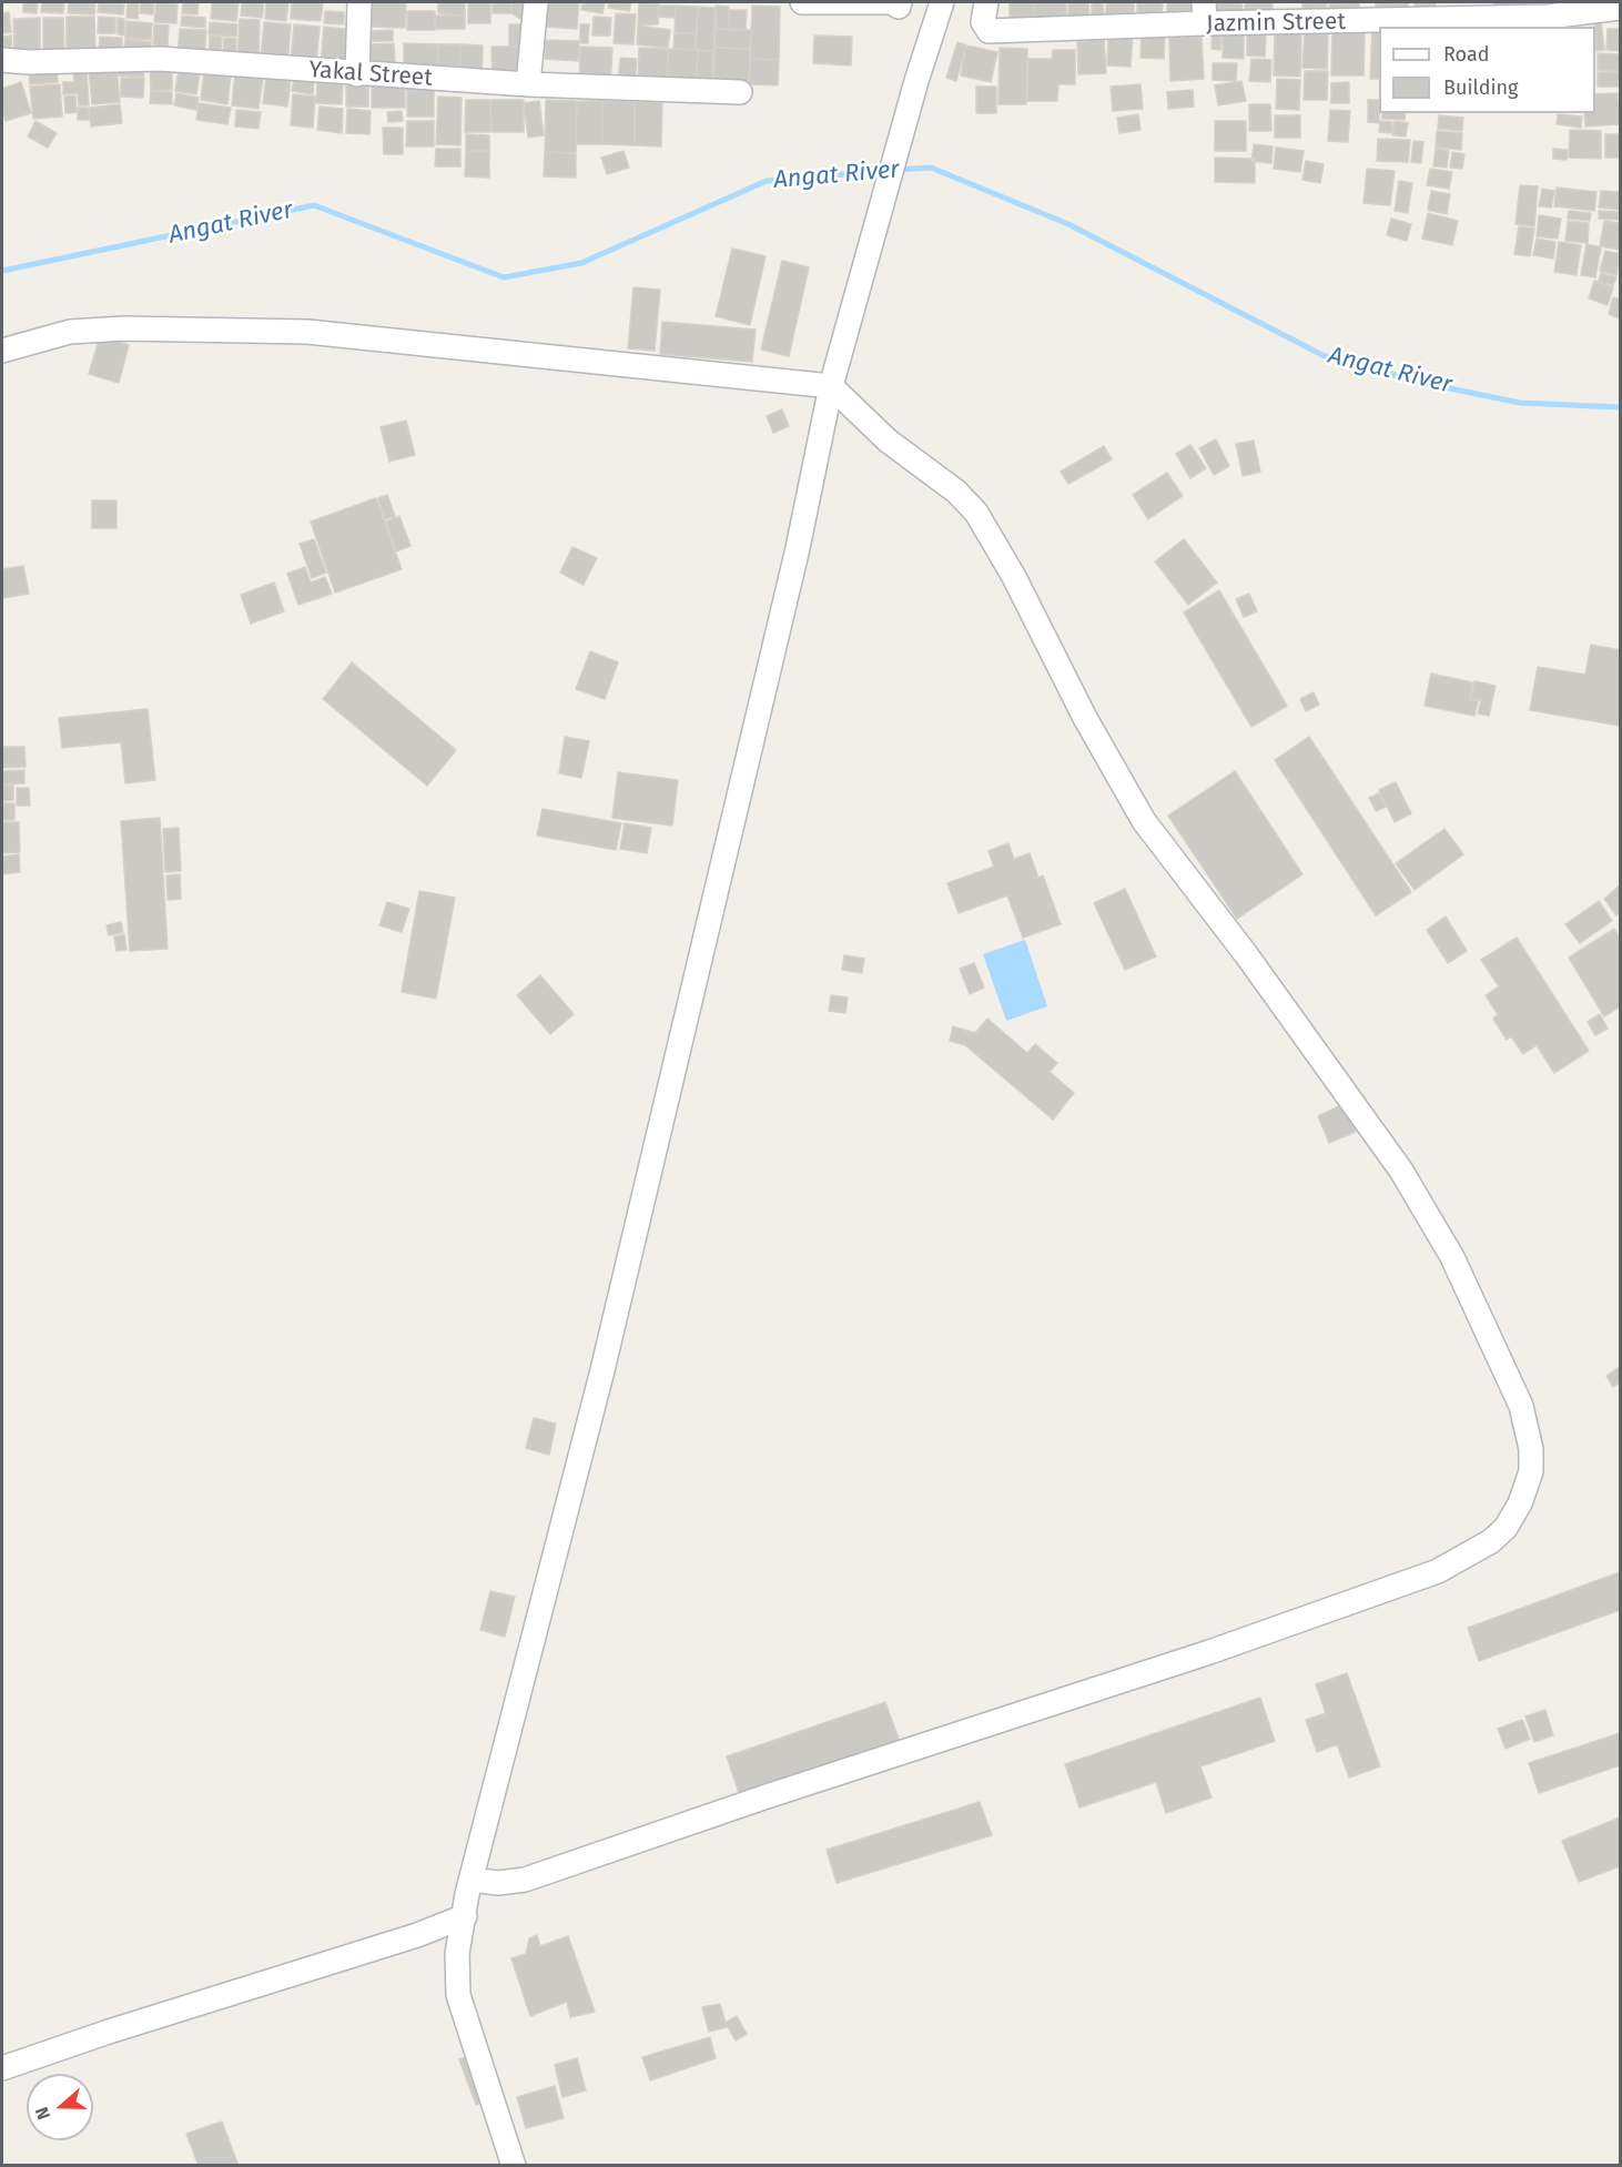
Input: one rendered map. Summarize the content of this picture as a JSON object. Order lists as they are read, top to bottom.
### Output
{
  "streets": {
    "street": ["Jazmin Street", "Yakal Street"]
  },
  "water": ["Angat River"],
  "legend": ["Road", "Building"],
  "north": "left"
}
